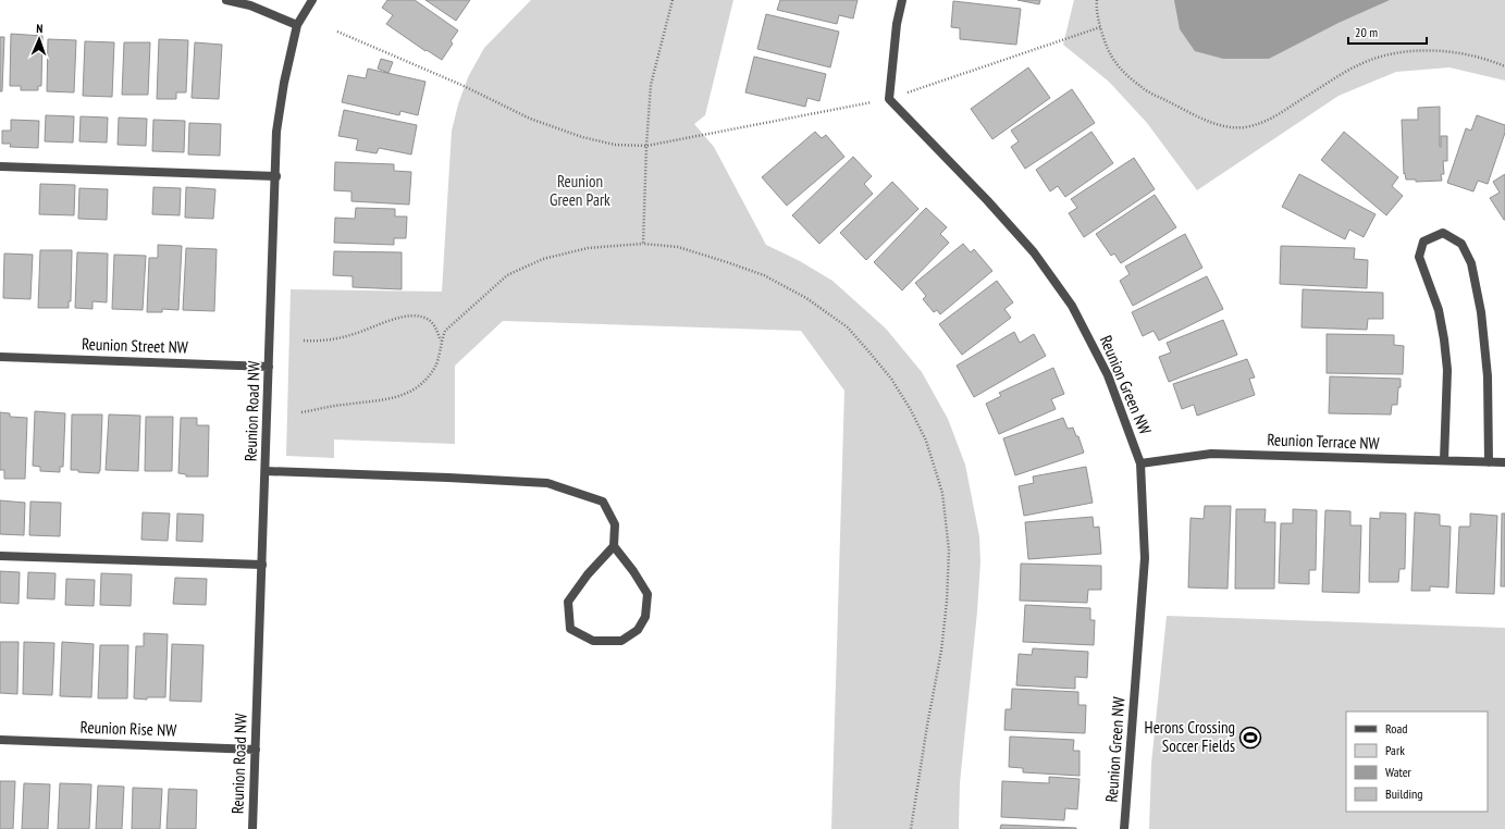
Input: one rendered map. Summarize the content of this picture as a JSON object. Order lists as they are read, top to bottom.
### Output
{
  "streets": {
    "street": [
      "Reunion Street NW",
      "Reunion Green NW",
      "Reunion Road NW",
      "Reunion Terrace NW",
      "Reunion Rise NW"
    ]
  },
  "crossings": [
    ["Reunion Street NW", "Reunion Road NW"],
    ["Reunion Green NW", "Reunion Terrace NW"],
    ["Reunion Road NW", "Reunion Rise NW"]
  ],
  "parks": ["Reunion Green Park"],
  "places": {
    "sports": ["Herons Crossing Soccer Fields"]
  },
  "legend": [
    "Road",
    "Park",
    "Water",
    "Building"
  ],
  "scale_bar": "20 m",
  "north": "top"
}
